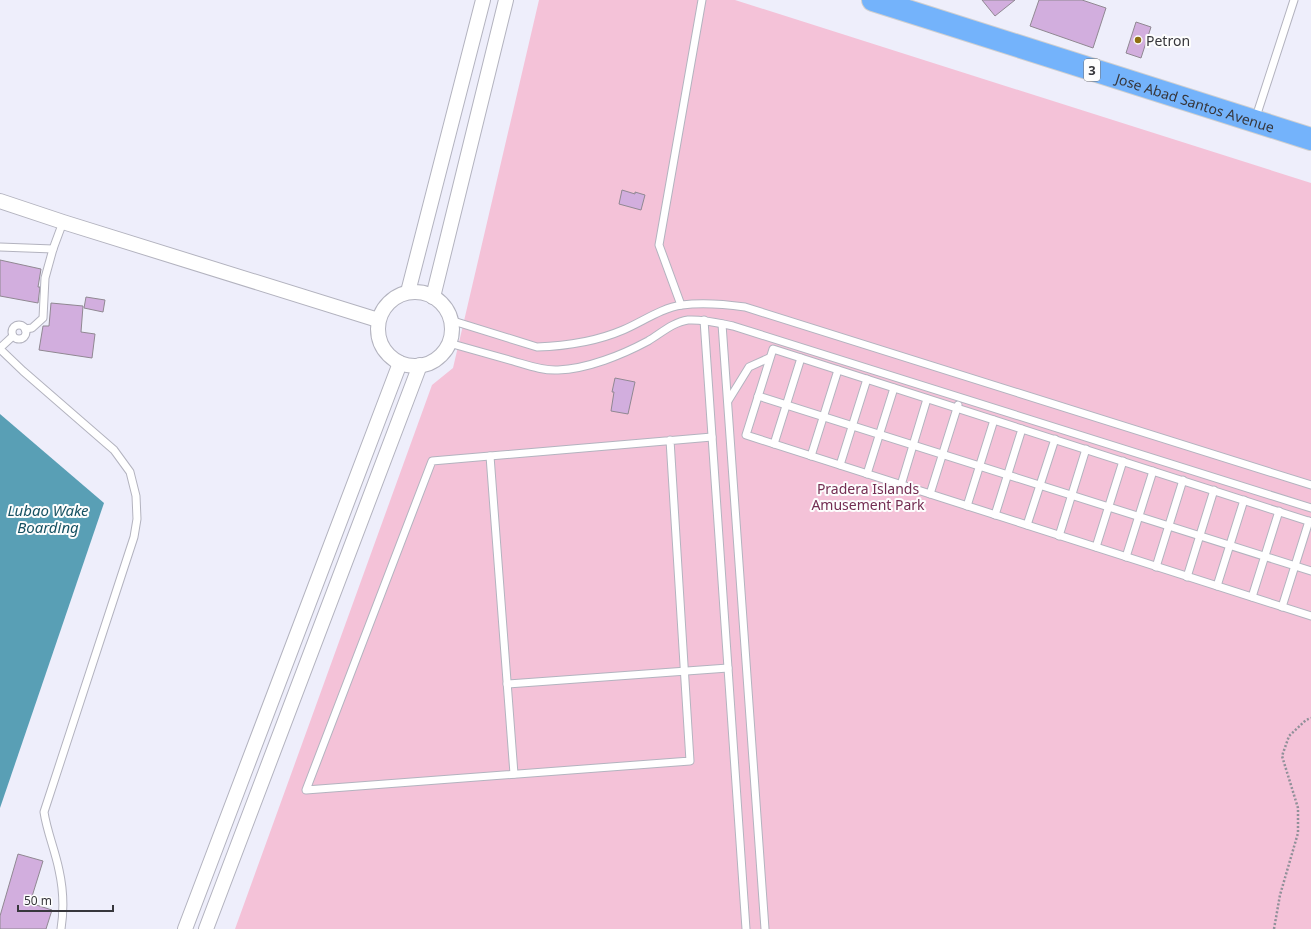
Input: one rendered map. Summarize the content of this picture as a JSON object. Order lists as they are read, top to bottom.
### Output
{
  "streets": {
    "highway": ["3", "Jose Abad Santos Avenue"]
  },
  "water": ["Lubao Wake Boarding"],
  "parks": ["Pradera Islands Amusement Park"],
  "places": ["Petron"],
  "scale_bar": "50 m"
}
